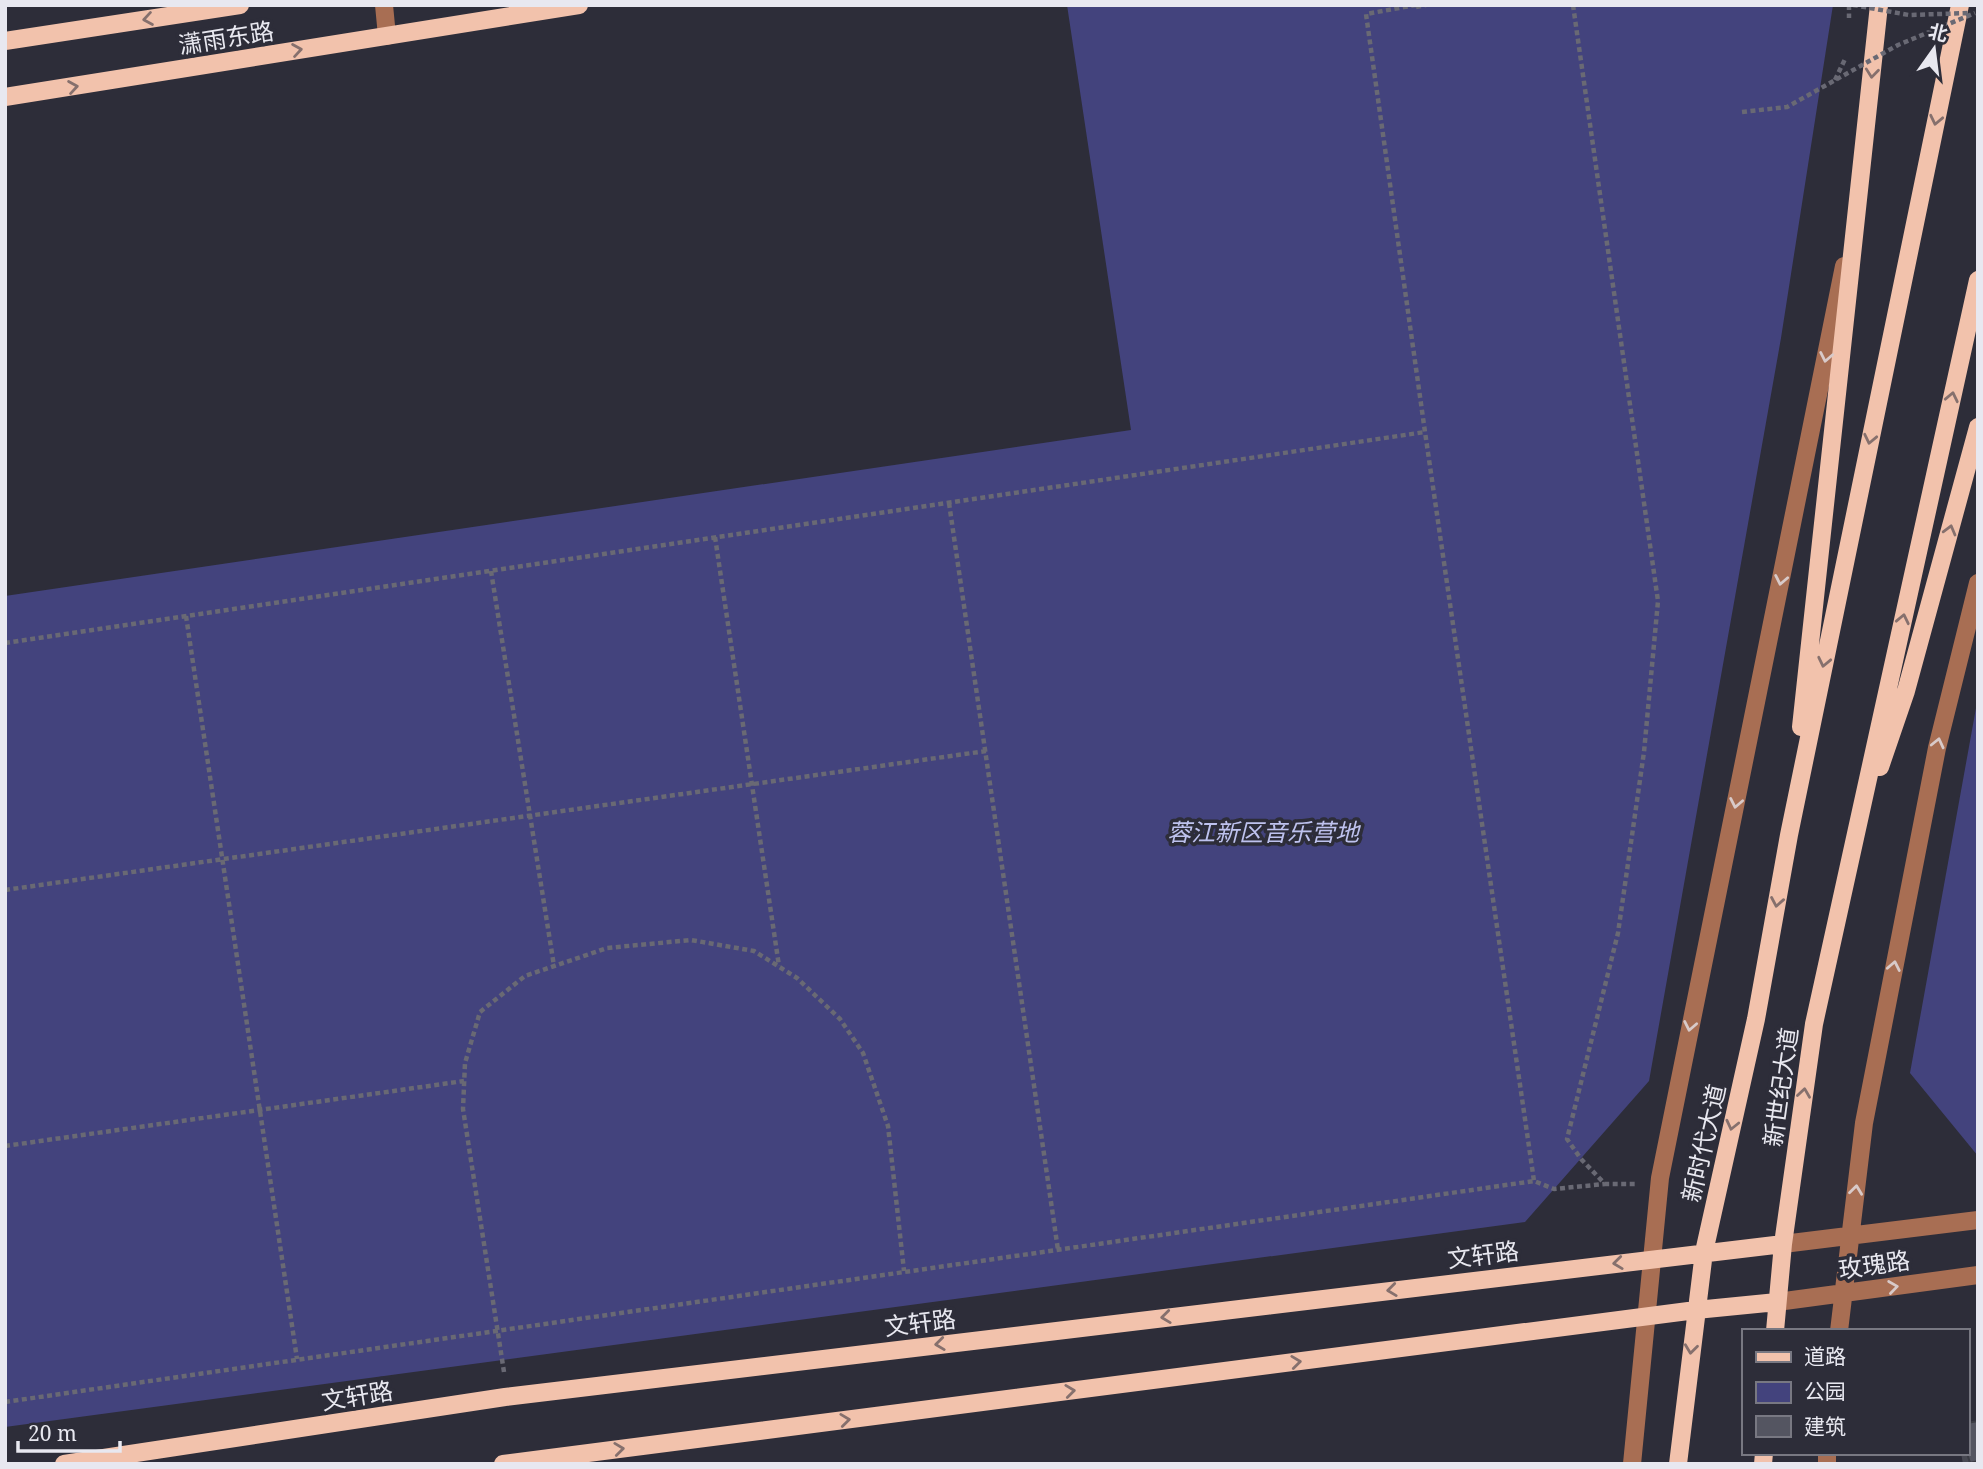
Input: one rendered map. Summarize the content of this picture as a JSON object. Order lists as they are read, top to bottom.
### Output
{
  "streets": {
    "main road": [
      "潇雨东路",
      "新世纪大道",
      "新时代大道",
      "文轩路"
    ],
    "street": ["玫瑰路"]
  },
  "crossings": [
    ["新世纪大道", "文轩路"],
    ["新世纪大道", "玫瑰路"],
    ["新时代大道", "文轩路"],
    ["文轩路", "玫瑰路"]
  ],
  "one_way": ["新世纪大道", "新时代大道"],
  "parks": ["蓉江新区音乐营地"],
  "legend": ["道路", "公园", "建筑"],
  "scale_bar": "20 m",
  "north": "top"
}
